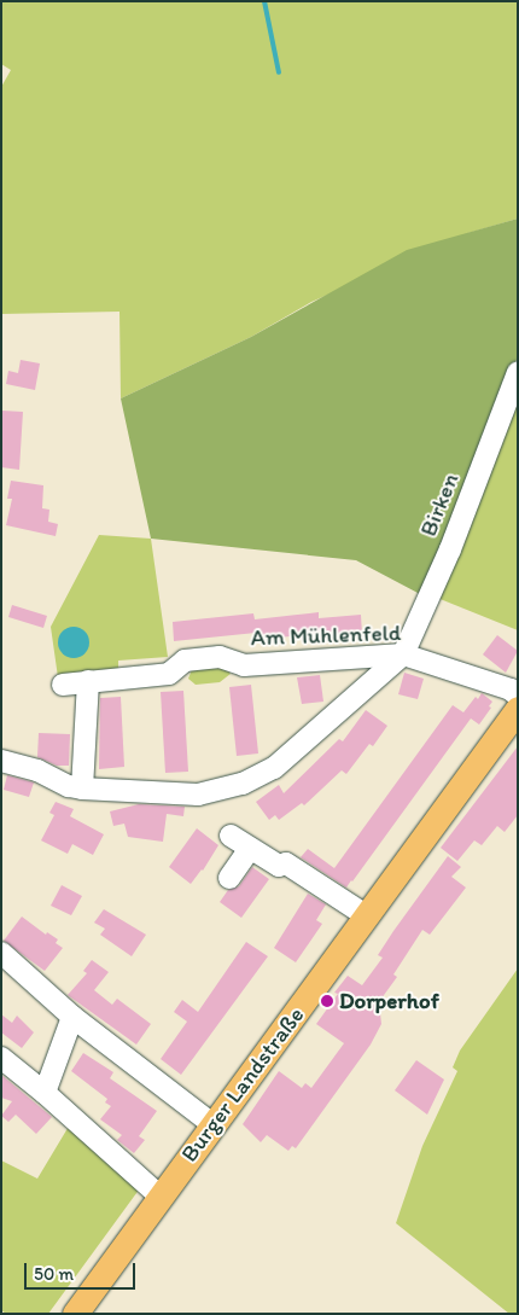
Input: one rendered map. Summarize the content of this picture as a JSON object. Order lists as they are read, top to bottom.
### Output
{
  "streets": {
    "main road": ["Burger Landstraße"],
    "street": ["Birken", "Am Mühlenfeld"]
  },
  "crossings": [
    ["Birken", "Am Mühlenfeld"]
  ],
  "places": ["Dorperhof"],
  "scale_bar": "50 m"
}
